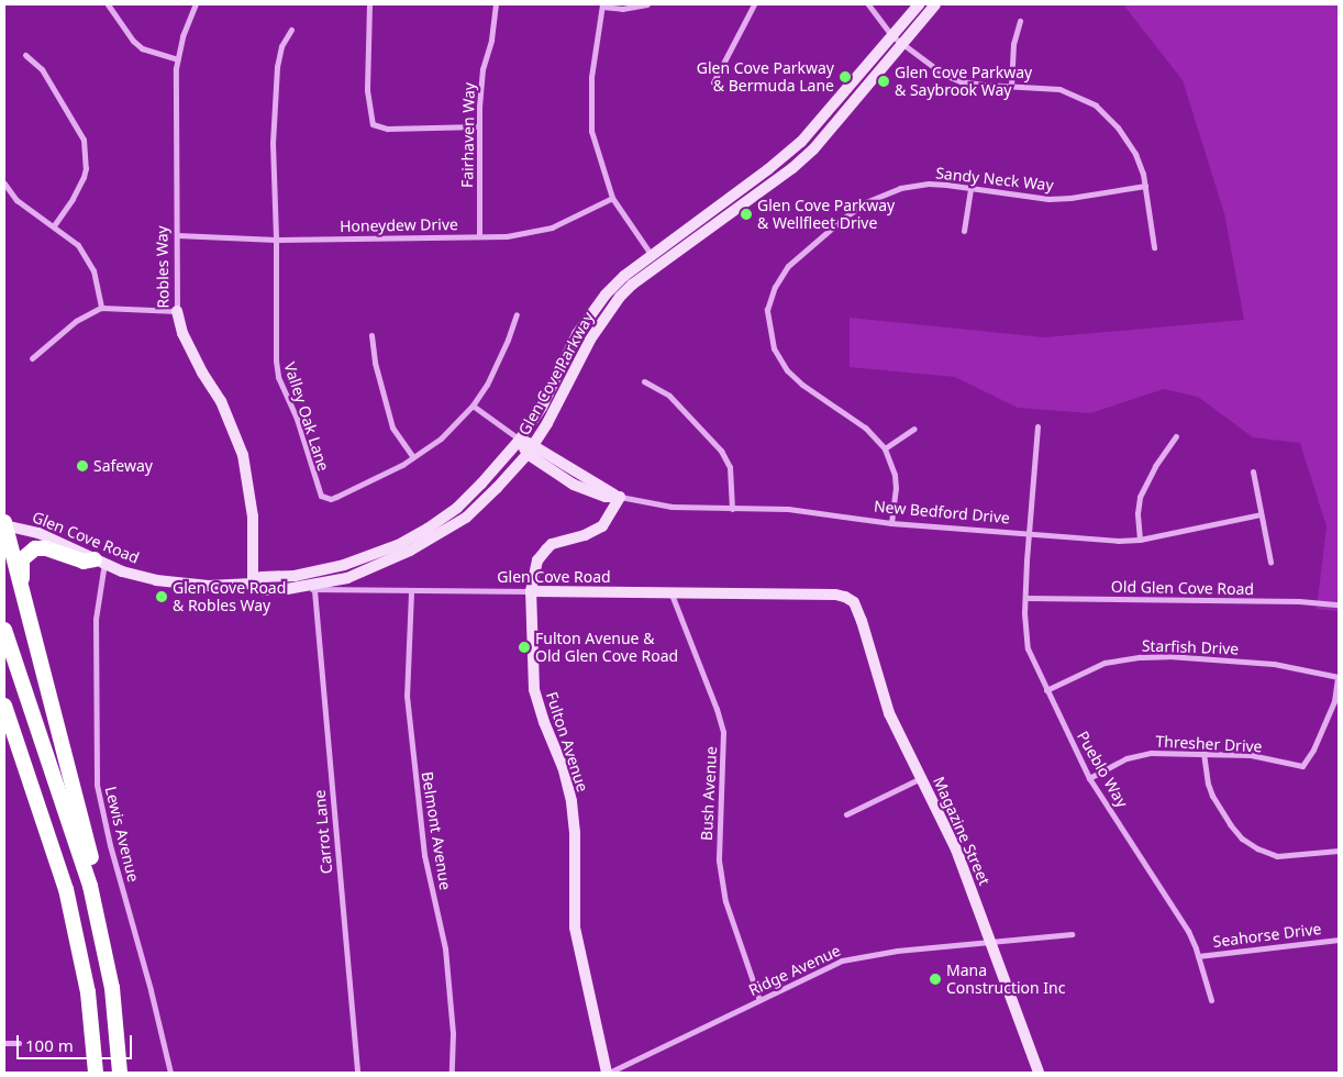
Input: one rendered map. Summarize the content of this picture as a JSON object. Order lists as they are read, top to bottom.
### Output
{
  "streets": {
    "main road": [
      "Robles Way",
      "Glen Cove Parkway",
      "New Bedford Drive",
      "Glen Cove Road",
      "Fulton Avenue",
      "Magazine Street"
    ],
    "street": [
      "Fairhaven Way",
      "Sandy Neck Way",
      "Honeydew Drive",
      "Valley Oak Lane",
      "Old Glen Cove Road",
      "Starfish Drive",
      "Thresher Drive",
      "Pueblo Way",
      "Bush Avenue",
      "Belmont Avenue",
      "Carrot Lane",
      "Lewis Avenue",
      "Seahorse Drive",
      "Ridge Avenue"
    ]
  },
  "crossings": [
    ["Fairhaven Way", "Honeydew Drive"],
    ["Sandy Neck Way", "New Bedford Drive"],
    ["Honeydew Drive", "Robles Way"],
    ["Honeydew Drive", "Valley Oak Lane"],
    ["Robles Way", "Glen Cove Road"],
    ["Glen Cove Parkway", "New Bedford Drive"],
    ["Glen Cove Parkway", "Glen Cove Road"],
    ["Valley Oak Lane", "New Bedford Drive"],
    ["New Bedford Drive", "Fulton Avenue"],
    ["New Bedford Drive", "Pueblo Way"],
    ["Glen Cove Road", "Fulton Avenue"],
    ["Glen Cove Road", "Bush Avenue"],
    ["Glen Cove Road", "Belmont Avenue"],
    ["Glen Cove Road", "Magazine Street"],
    ["Glen Cove Road", "Carrot Lane"],
    ["Glen Cove Road", "Lewis Avenue"],
    ["Old Glen Cove Road", "Pueblo Way"],
    ["Starfish Drive", "Thresher Drive"],
    ["Starfish Drive", "Pueblo Way"],
    ["Fulton Avenue", "Ridge Avenue"],
    ["Thresher Drive", "Pueblo Way"],
    ["Pueblo Way", "Seahorse Drive"],
    ["Bush Avenue", "Ridge Avenue"],
    ["Magazine Street", "Ridge Avenue"]
  ],
  "places": [
    "Glen Cove Parkway & Bermuda Lane",
    "Glen Cove Parkway & Saybrook Way",
    "Glen Cove Parkway & Wellfleet Drive",
    "Safeway",
    "Glen Cove Road & Robles Way",
    "Fulton Avenue & Old Glen Cove Road",
    "Mana Construction Inc"
  ],
  "scale_bar": "100 m"
}
